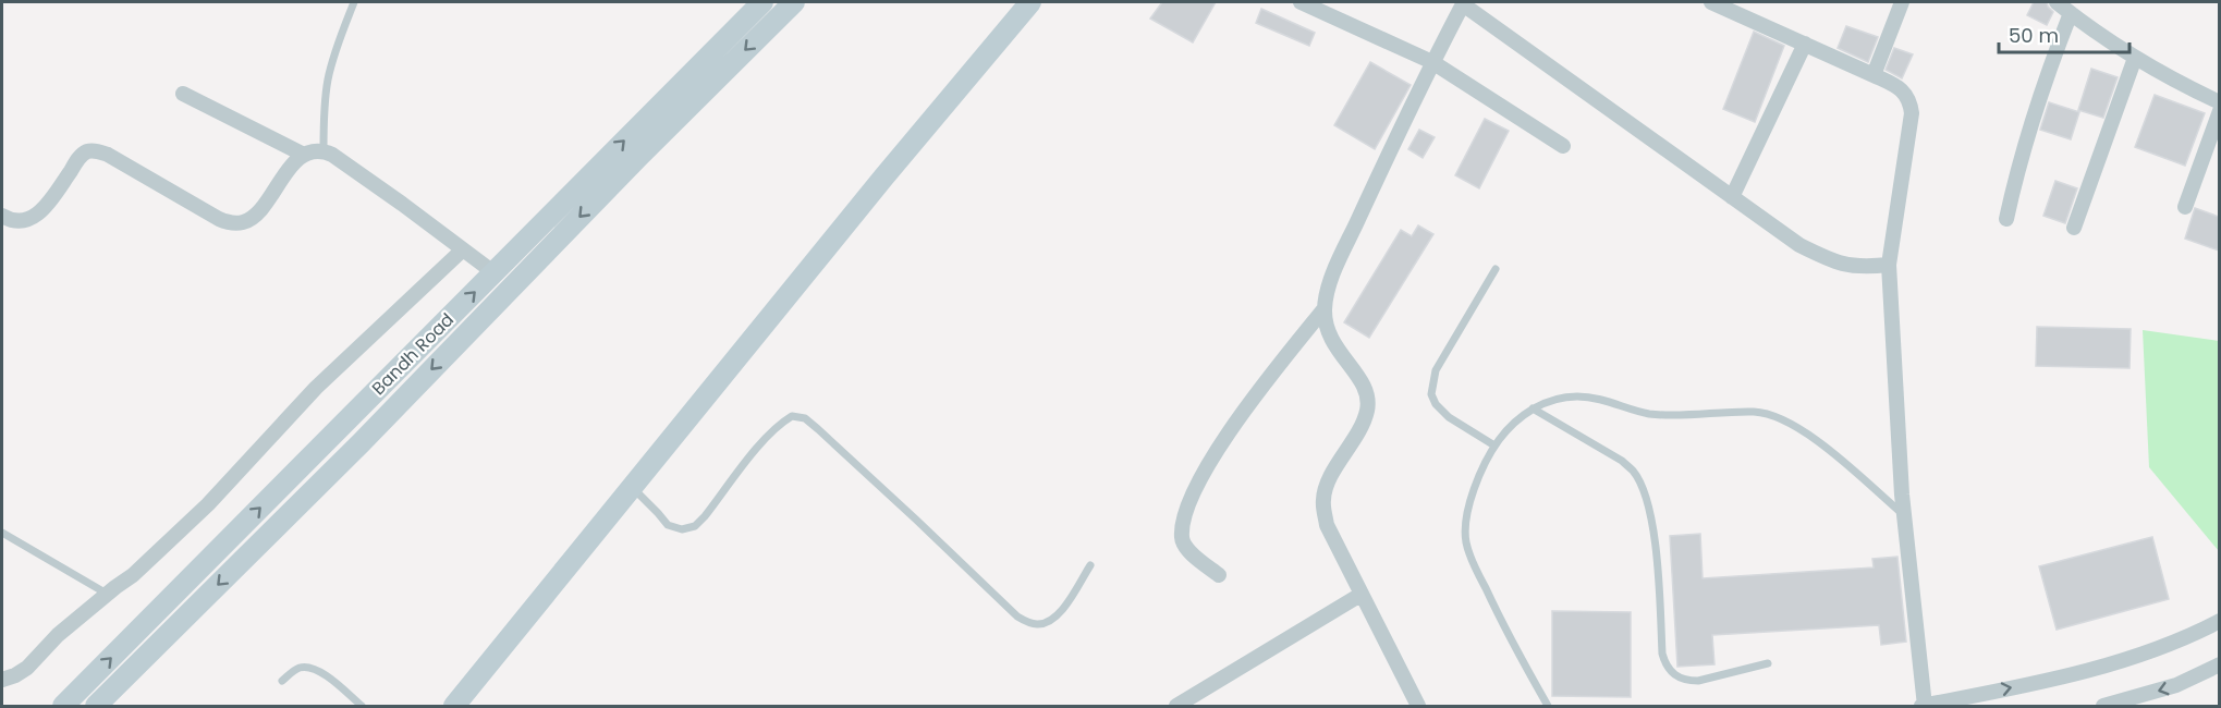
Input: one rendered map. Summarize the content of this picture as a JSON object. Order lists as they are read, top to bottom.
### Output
{
  "streets": {
    "main road": ["Bandh Road"]
  },
  "scale_bar": "50 m"
}
